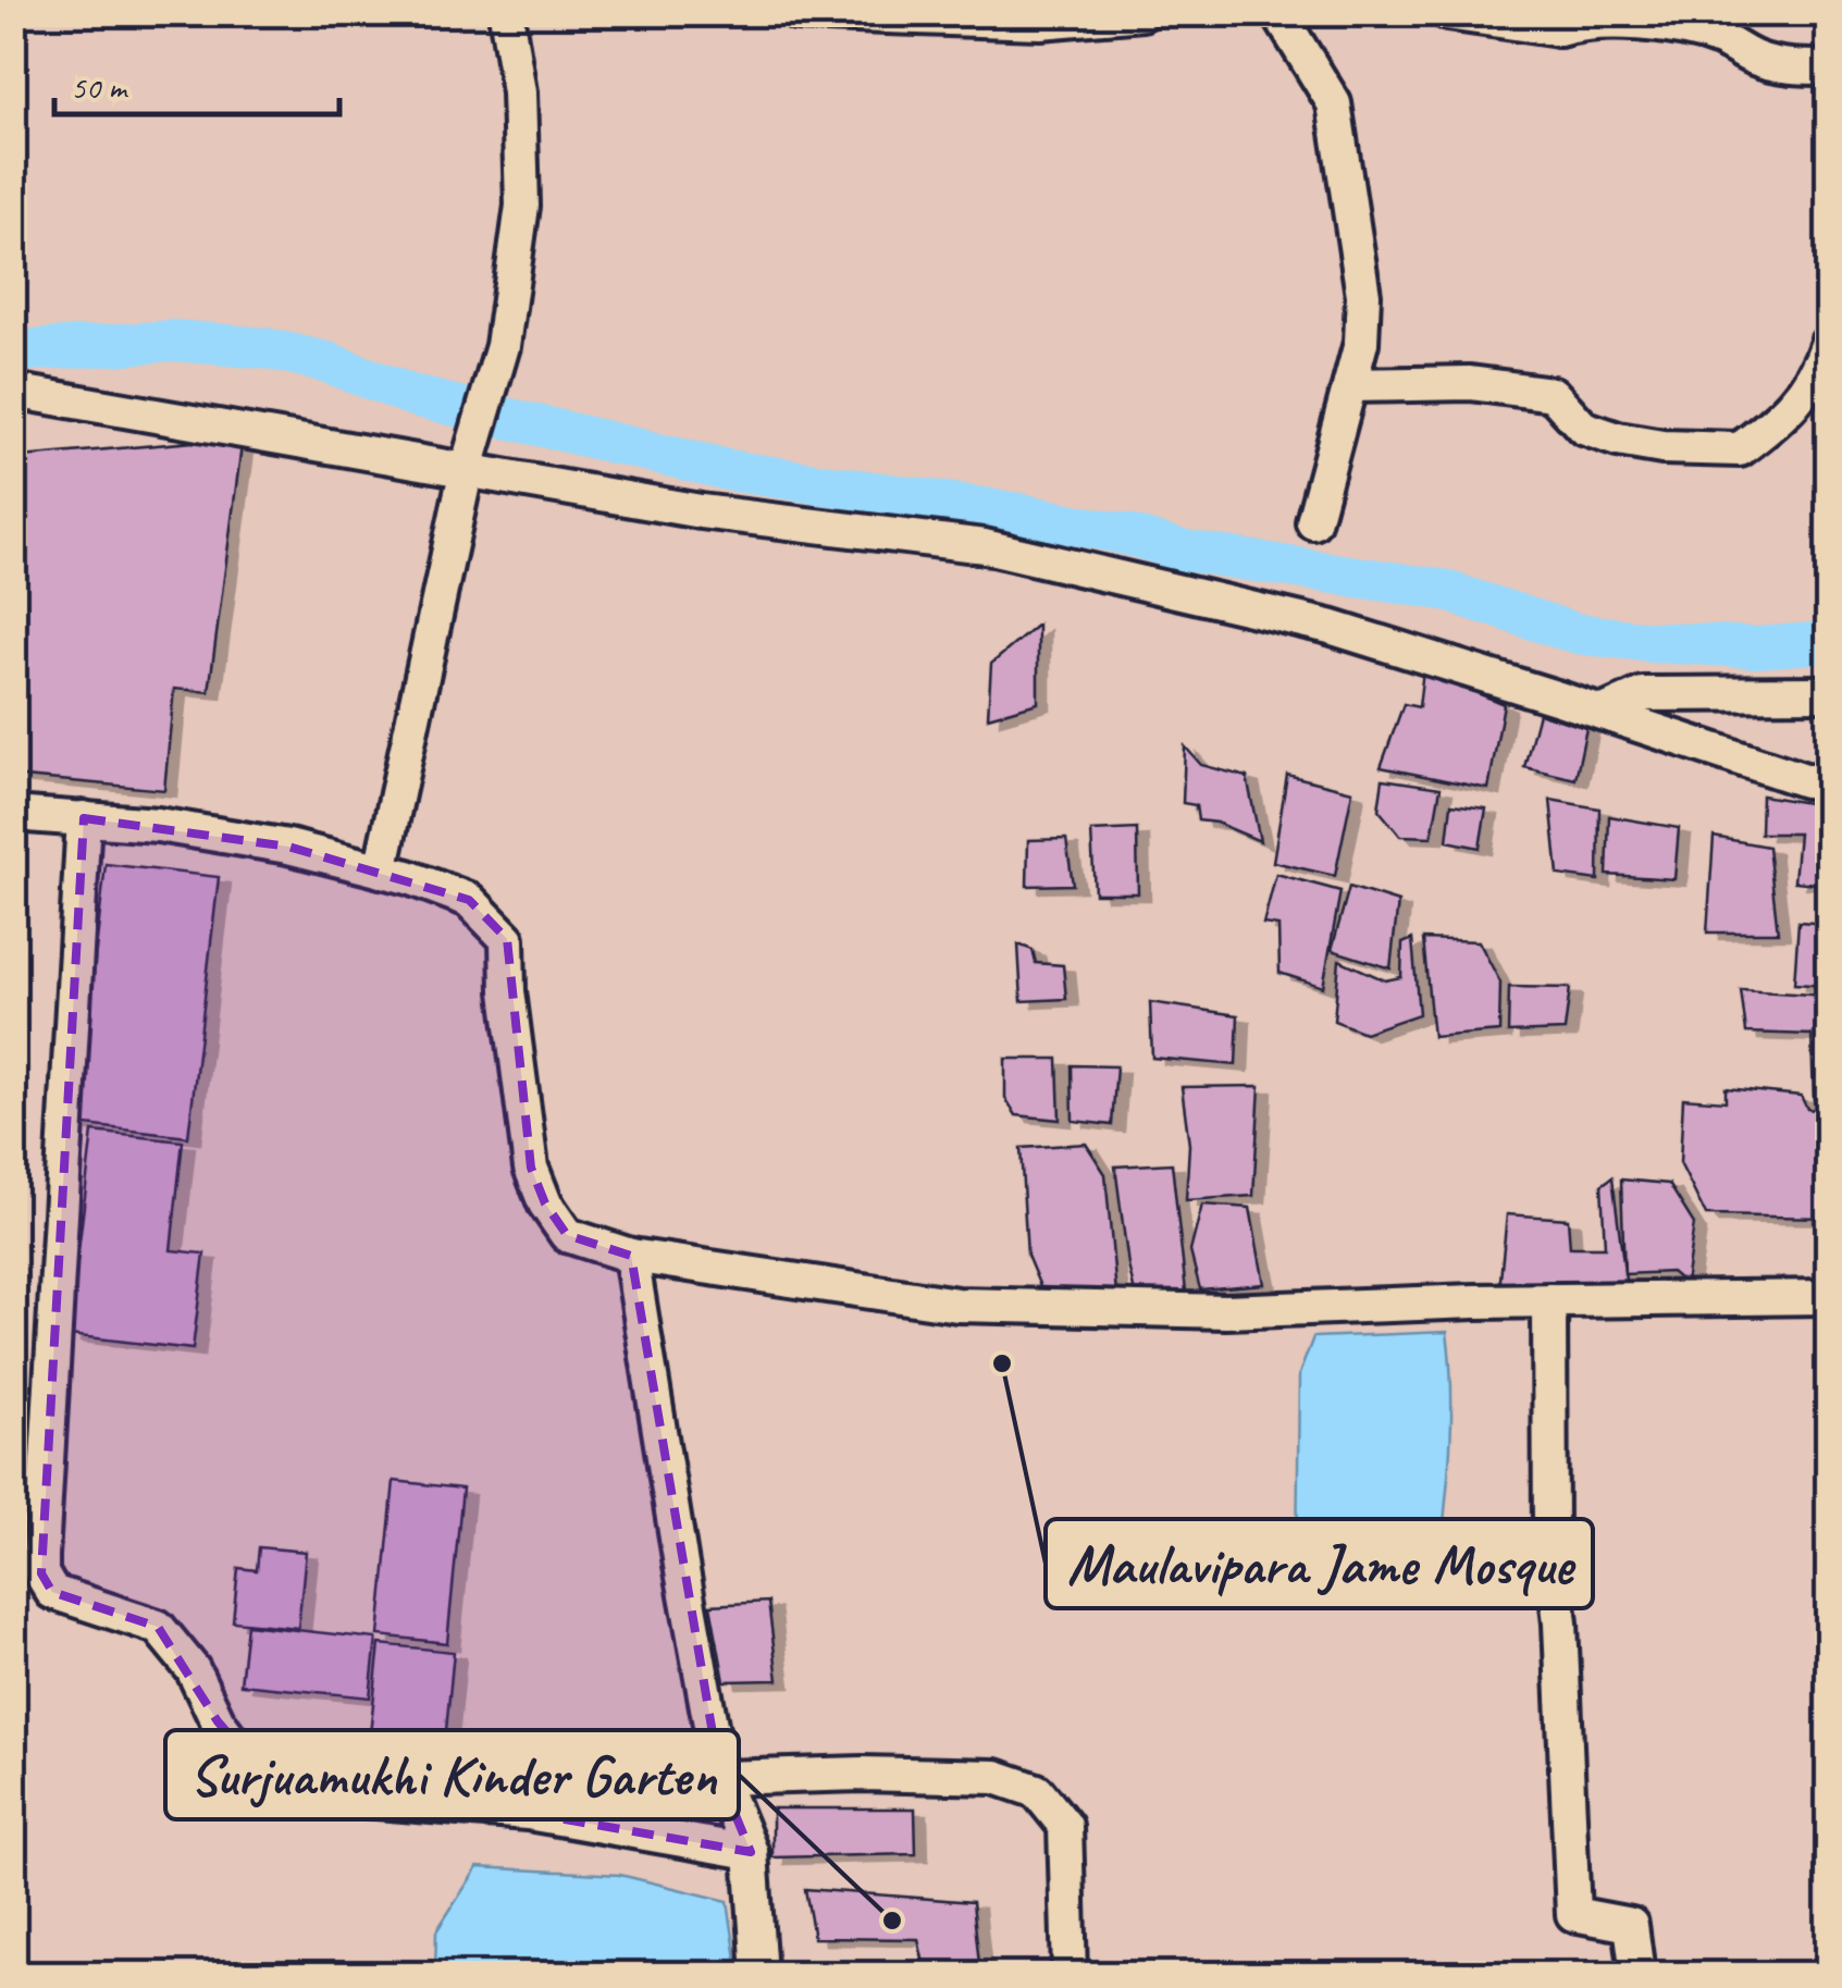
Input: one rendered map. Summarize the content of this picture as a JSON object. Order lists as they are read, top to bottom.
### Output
{
  "places": ["Maulavipara Jame Mosque", "Surjuamukhi Kinder Garten"],
  "scale_bar": "50 m"
}
